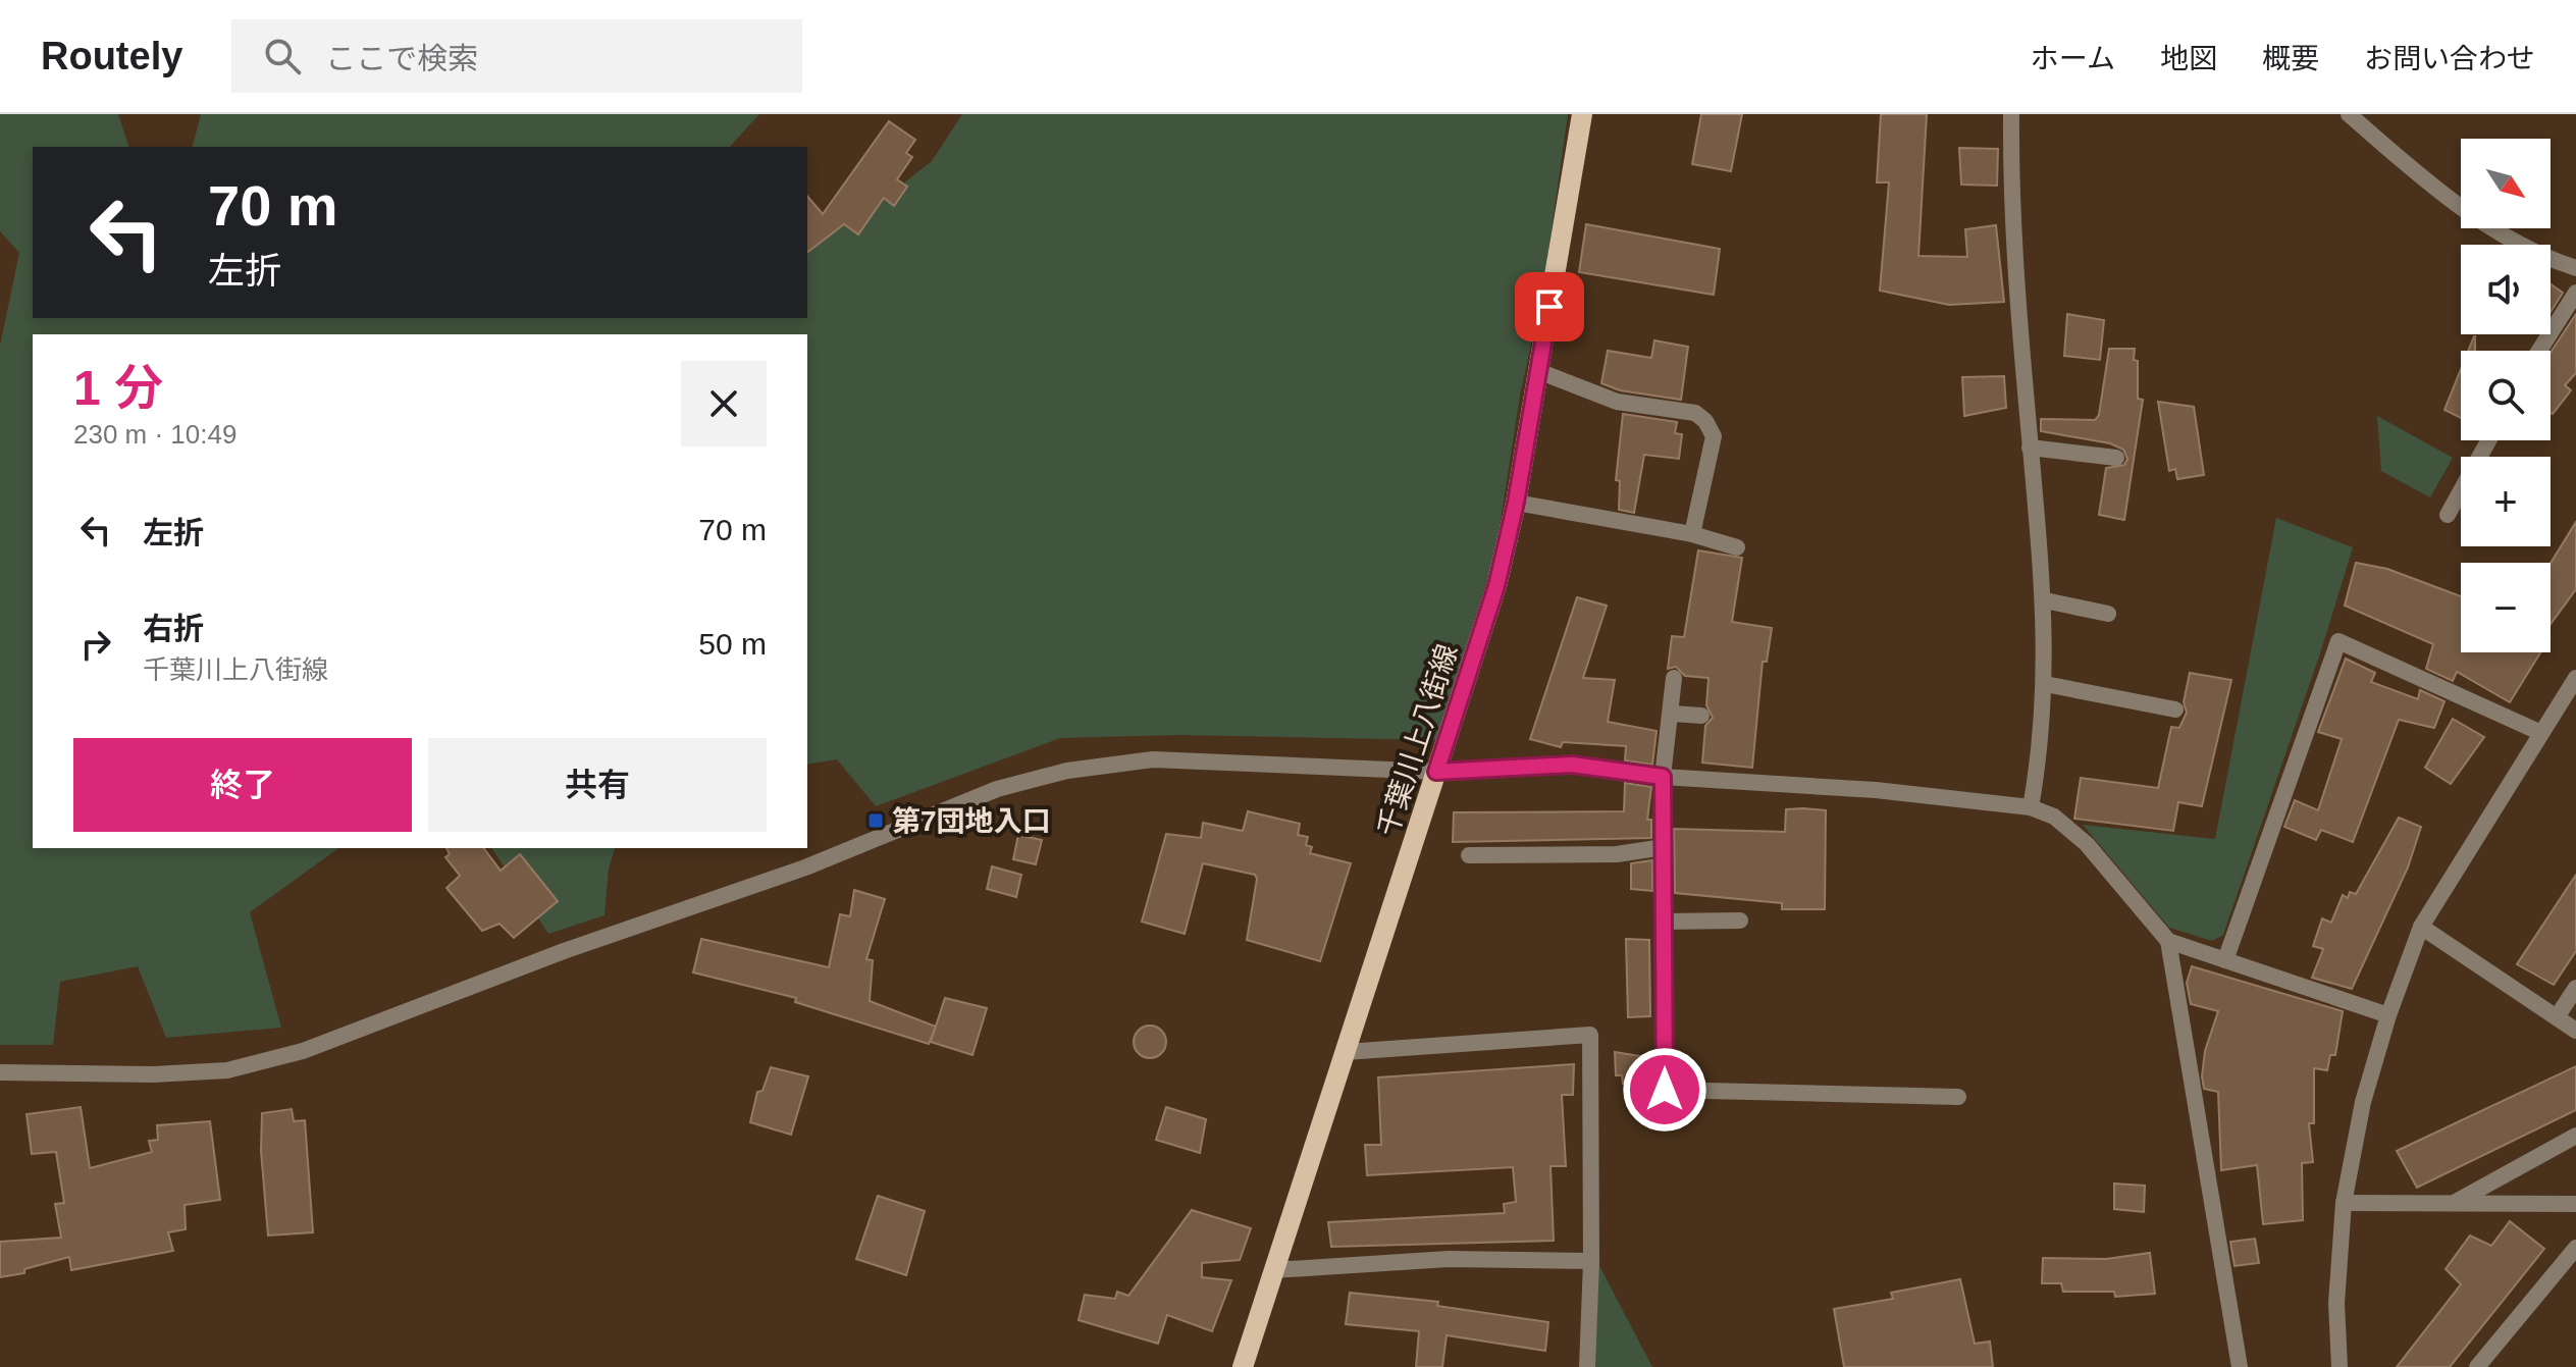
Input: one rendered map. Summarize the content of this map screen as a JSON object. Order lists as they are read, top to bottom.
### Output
{
  "streets": {
    "main road": ["千葉川上八街線"]
  },
  "places": {
    "transit": ["第7団地入口"]
  },
  "north": "bottom right",
  "page": {
    "header": "Routely",
    "search": "ここで検索",
    "nav": [
      "ホーム",
      "地図",
      "概要",
      "お問い合わせ"
    ],
    "map_buttons": ["+", "−"],
    "turn": ["70 m", "左折"],
    "heading": ["1 分", "230 m · 10:49"],
    "list": [
      {
        "name": "左折",
        "value": "70 m"
      },
      {
        "name": "右折",
        "note": "千葉川上八街線",
        "value": "50 m"
      }
    ],
    "buttons": ["終了", "共有"]
  }
}
